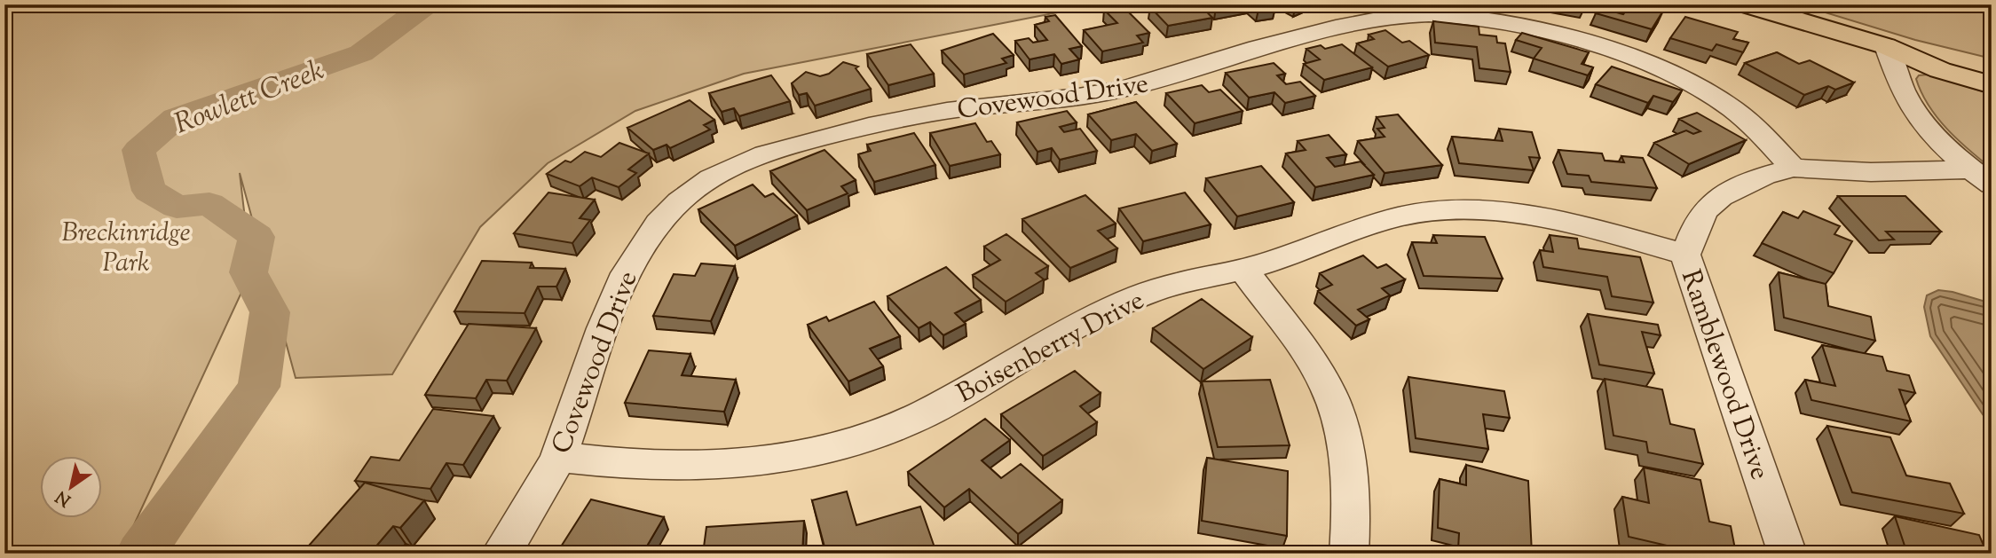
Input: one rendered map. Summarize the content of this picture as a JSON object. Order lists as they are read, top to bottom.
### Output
{
  "streets": {
    "street": ["Covewood Drive", "Boisenberry Drive", "Ramblewood Drive"]
  },
  "crossings": [
    ["Covewood Drive", "Boisenberry Drive"],
    ["Covewood Drive", "Ramblewood Drive"],
    ["Boisenberry Drive", "Ramblewood Drive"]
  ],
  "water": ["Rowlett Creek"],
  "parks": ["Breckinridge Park"],
  "north": "bottom left"
}
